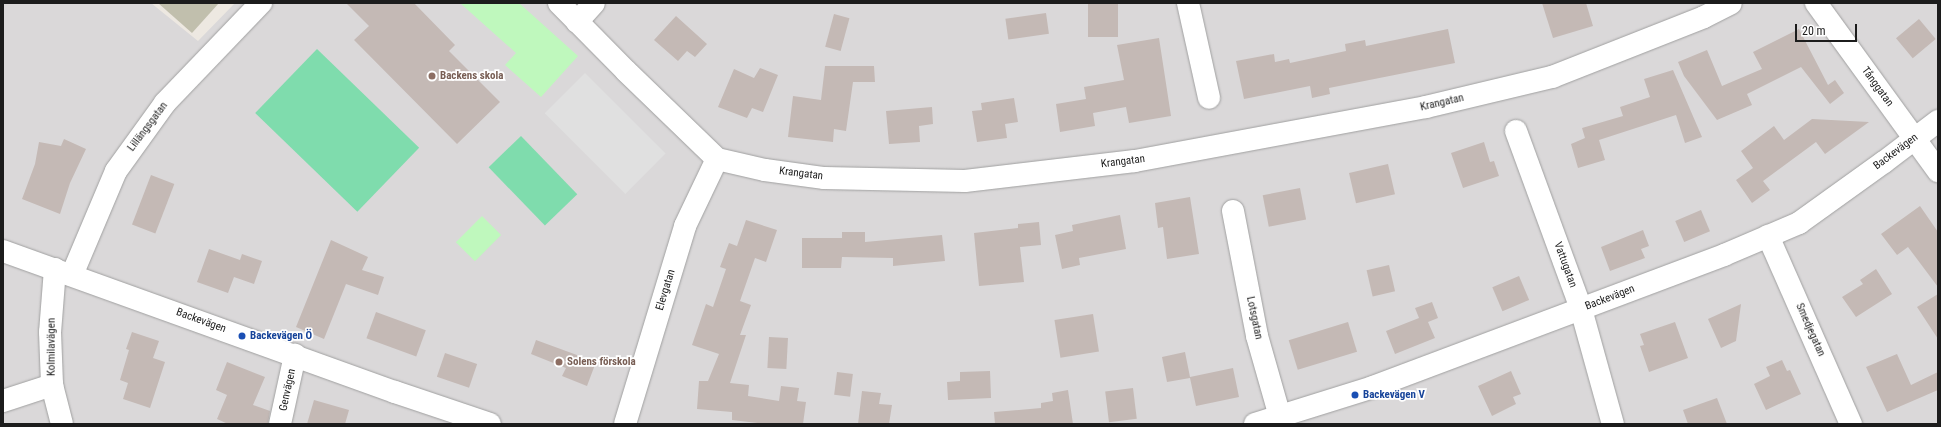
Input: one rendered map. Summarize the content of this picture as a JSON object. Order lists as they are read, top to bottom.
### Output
{
  "streets": {
    "street": [
      "Tånggatan",
      "Krangatan",
      "Lillängsgatan",
      "Backevägen",
      "Vattugatan",
      "Elevgatan",
      "Lotsgatan",
      "Smedjegatan",
      "Kolmilavägen",
      "Genvägen"
    ]
  },
  "crossings": [
    ["Tånggatan", "Backevägen"],
    ["Krangatan", "Elevgatan"],
    ["Lillängsgatan", "Backevägen"],
    ["Lillängsgatan", "Kolmilavägen"],
    ["Backevägen", "Vattugatan"],
    ["Backevägen", "Lotsgatan"],
    ["Backevägen", "Smedjegatan"],
    ["Backevägen", "Kolmilavägen"],
    ["Backevägen", "Genvägen"]
  ],
  "places": [
    "Backens skola",
    "Backevägen Ö",
    "Solens förskola",
    "Backevägen V"
  ],
  "scale_bar": "20 m"
}
